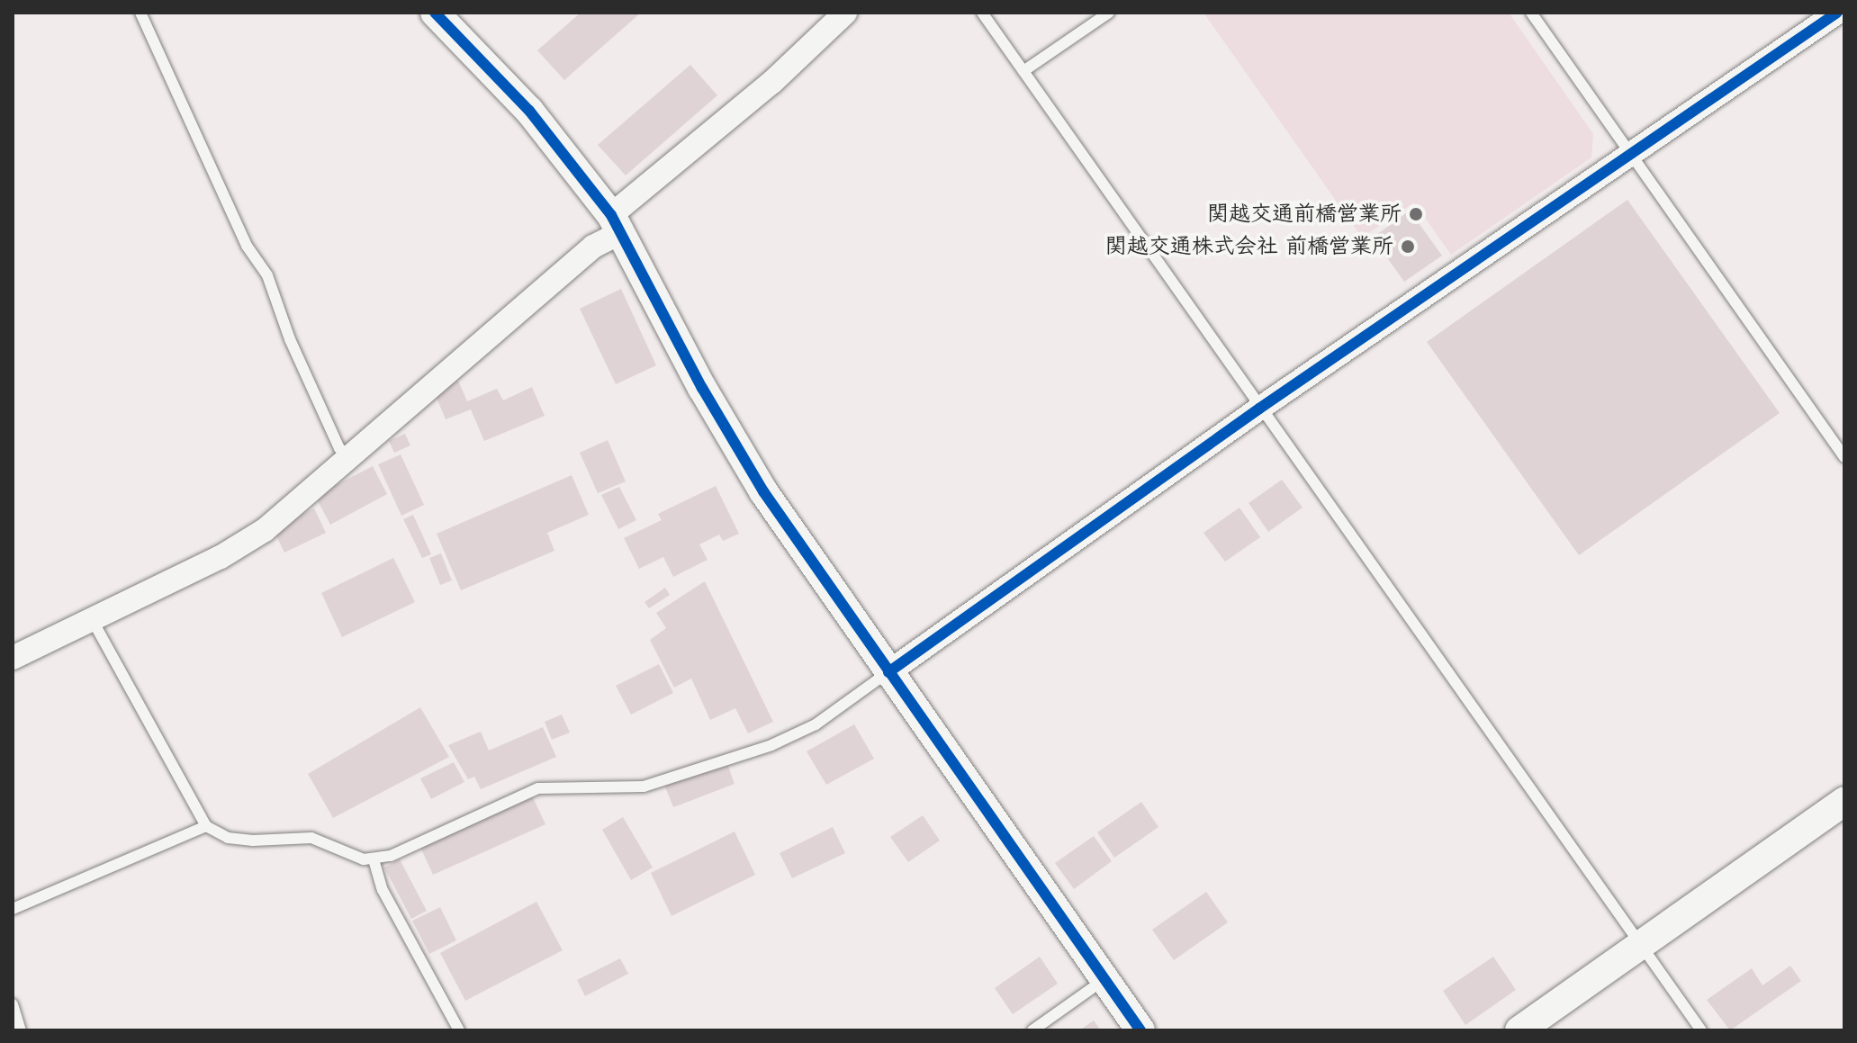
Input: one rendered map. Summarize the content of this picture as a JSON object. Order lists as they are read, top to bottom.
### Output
{
  "places": ["関越交通前橋営業所", "関越交通株式会社 前橋営業所"]
}
